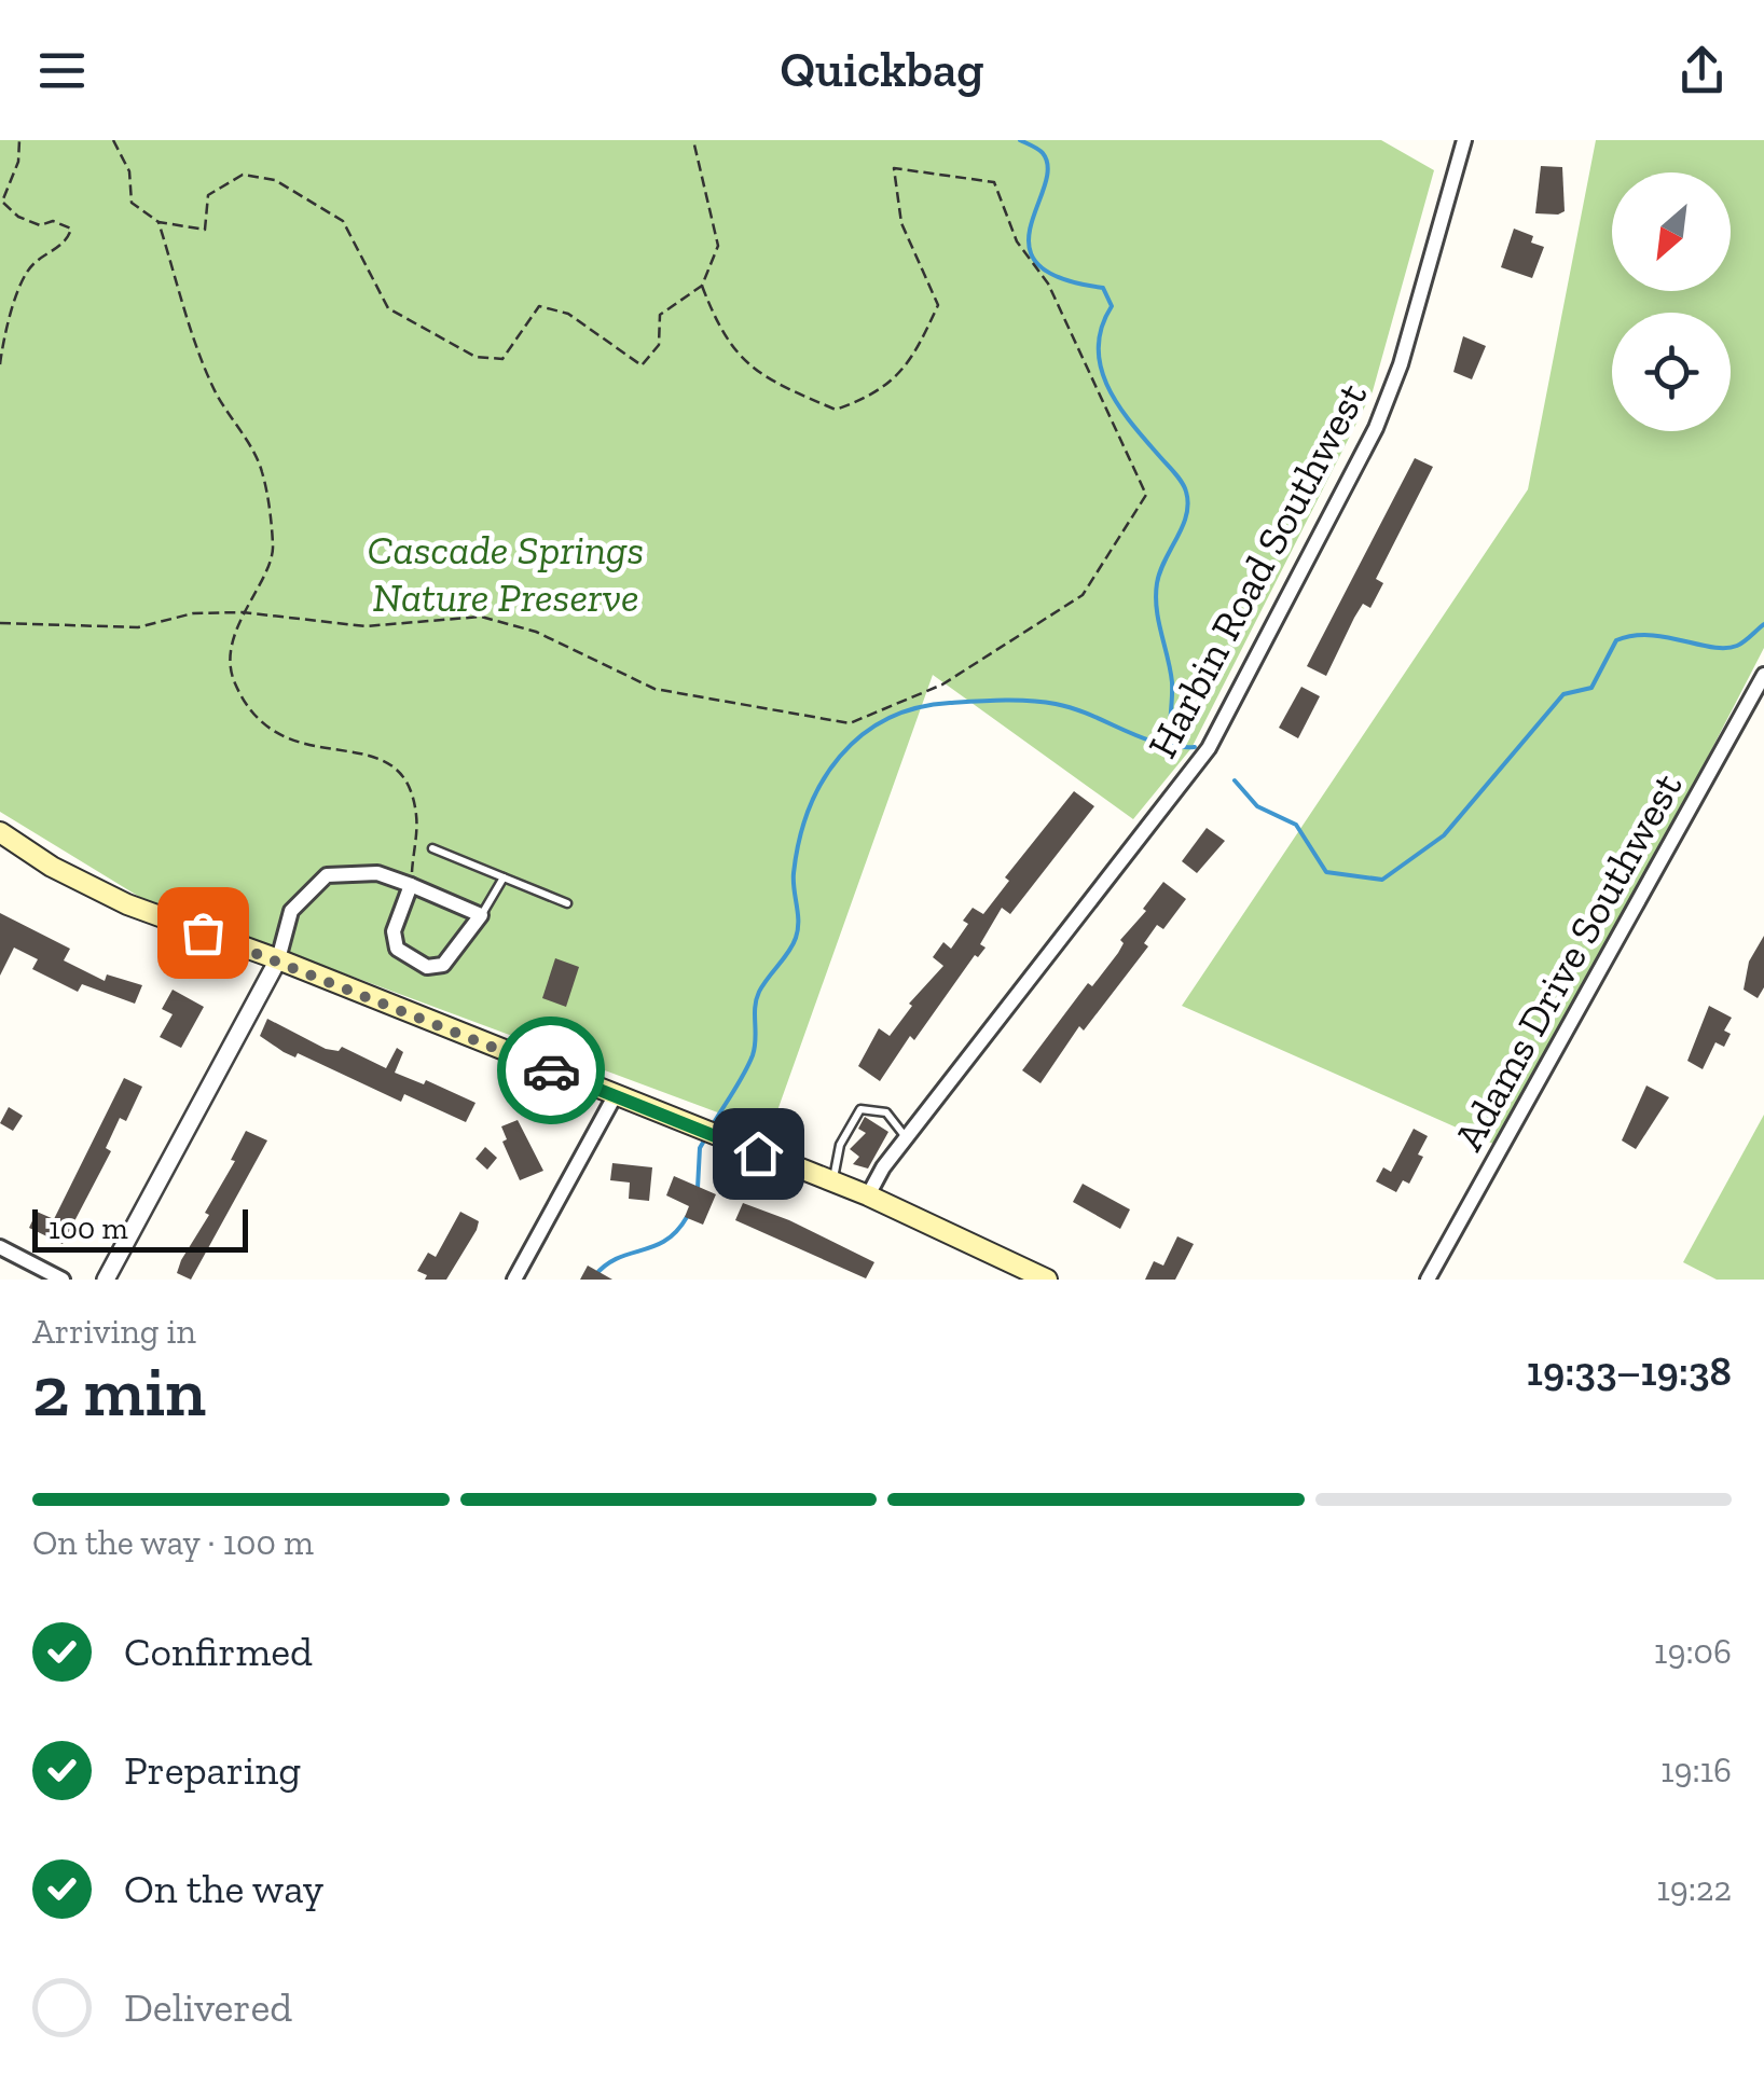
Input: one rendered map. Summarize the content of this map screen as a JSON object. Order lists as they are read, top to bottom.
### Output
{
  "streets": {
    "street": ["Harbin Road Southwest", "Adams Drive Southwest"]
  },
  "parks": ["Cascade Springs Nature Preserve"],
  "scale_bar": "100 m",
  "north": "bottom left",
  "page": {
    "header": "Quickbag",
    "scale": "100 m",
    "heading": ["2 min", "Arriving in", "19:33–19:38"],
    "bar": "On the way · 100 m",
    "list": [
      ["Confirmed", "19:06"],
      ["Preparing", "19:16"],
      ["On the way", "19:22"],
      "Delivered"
    ]
  }
}
